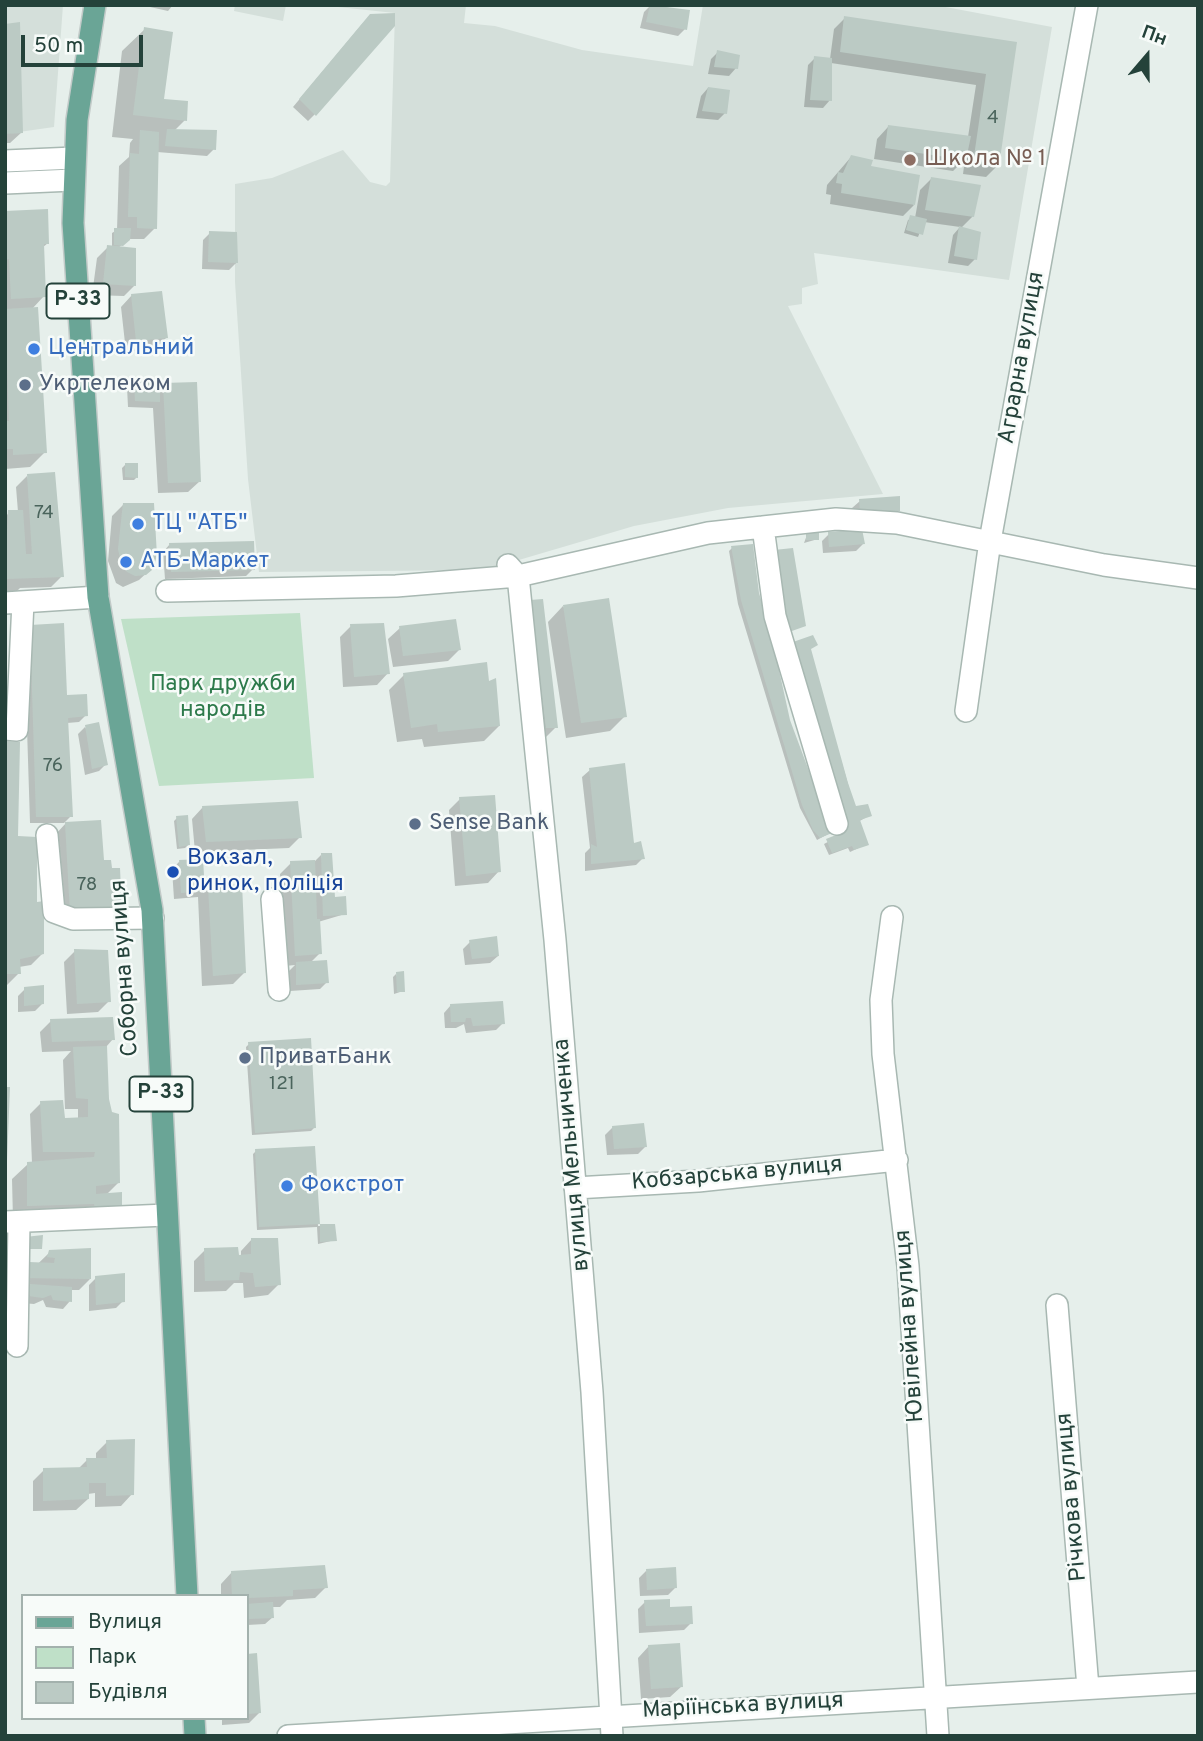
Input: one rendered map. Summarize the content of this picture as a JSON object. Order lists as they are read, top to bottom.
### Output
{
  "streets": {
    "main road": ["Р-33", "Соборна вулиця"],
    "street": [
      "Аграрна вулиця",
      "вулиця Мельниченка",
      "Кобзарська вулиця",
      "Ювілейна вулиця",
      "Річкова вулиця",
      "Маріїнська вулиця"
    ]
  },
  "crossings": [
    ["вулиця Мельниченка", "Кобзарська вулиця"],
    ["вулиця Мельниченка", "Маріїнська вулиця"],
    ["Кобзарська вулиця", "Ювілейна вулиця"],
    ["Ювілейна вулиця", "Маріїнська вулиця"],
    ["Річкова вулиця", "Маріїнська вулиця"]
  ],
  "parks": ["Парк дружби народів"],
  "places": [
    "Школа № 1",
    "Центральний",
    "Укртелеком",
    "ТЦ \"АТБ\"",
    "АТБ-Маркет",
    "Sense Bank",
    "Вокзал, ринок, поліція",
    "ПриватБанк",
    "Фокстрот"
  ],
  "house_numbers": [
    "4",
    "74",
    "76",
    "78",
    "121"
  ],
  "legend": ["Вулиця", "Парк", "Будівля"],
  "scale_bar": "50 m",
  "north": "top"
}
